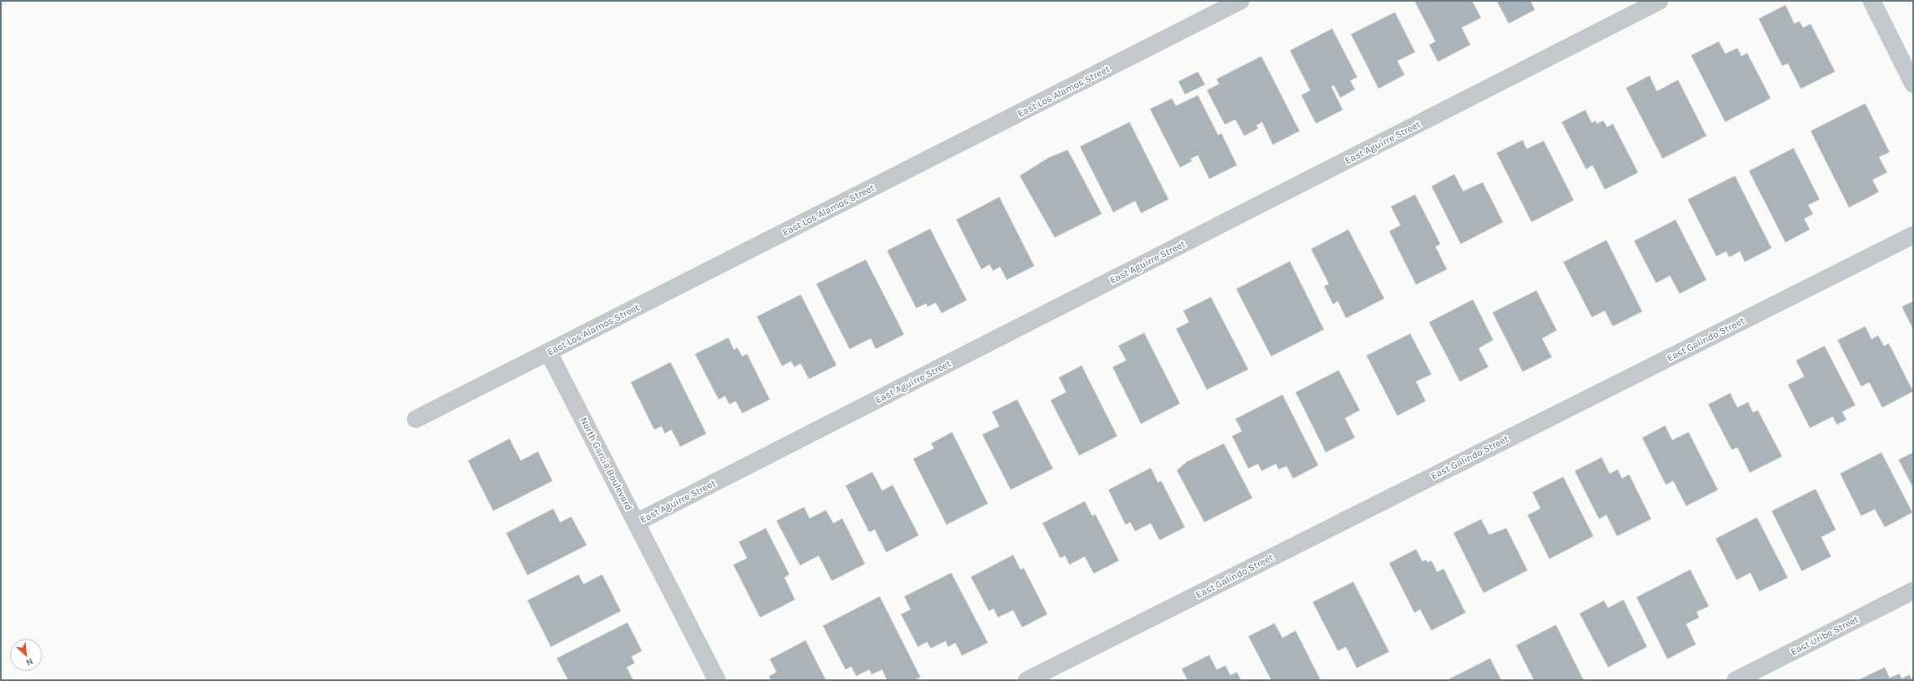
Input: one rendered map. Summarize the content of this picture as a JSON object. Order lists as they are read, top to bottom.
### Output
{
  "streets": {
    "street": [
      "East Los Alamos Street",
      "East Aguirre Street",
      "East Galindo Street",
      "North Garcia Boulevard",
      "East Uribe Street"
    ]
  },
  "crossings": [
    ["East Los Alamos Street", "North Garcia Boulevard"],
    ["East Aguirre Street", "North Garcia Boulevard"]
  ],
  "north": "bottom right"
}
